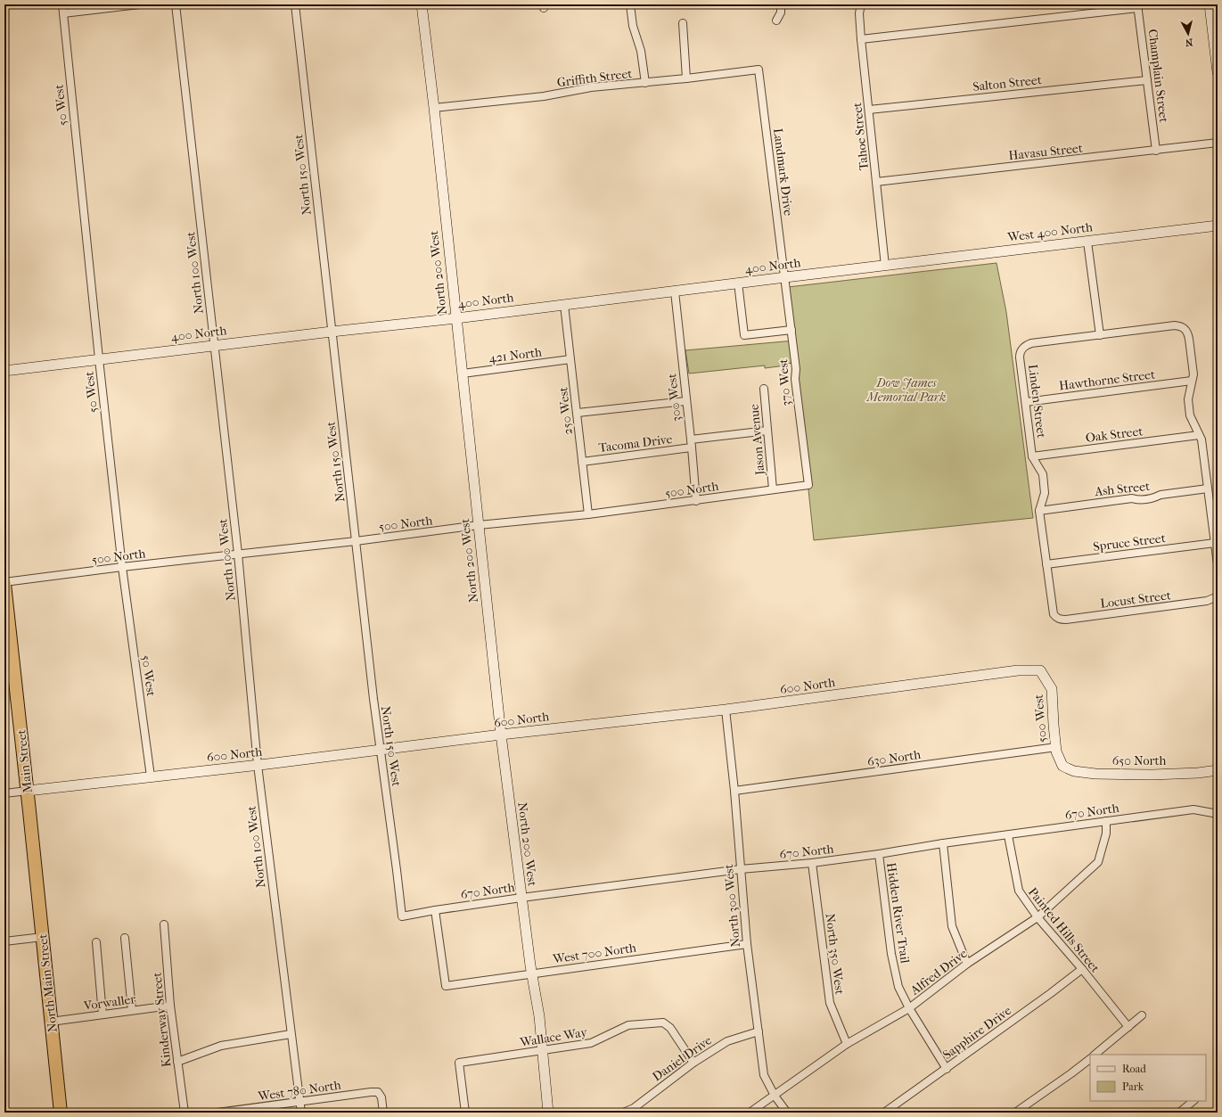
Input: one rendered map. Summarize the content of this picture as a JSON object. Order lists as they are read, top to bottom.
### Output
{
  "streets": {
    "highway": ["Main Street", "North Main Street"],
    "street": [
      "Champlain Street",
      "Griffith Street",
      "Salton Street",
      "50 West",
      "Tahoe Street",
      "Havasu Street",
      "Landmark Drive",
      "North 150 West",
      "West 400 North",
      "400 North",
      "North 100 West",
      "North 200 West",
      "421 North",
      "Hawthorne Street",
      "370 West",
      "300 West",
      "Linden Street",
      "250 West",
      "Oak Street",
      "Jason Avenue",
      "Tacoma Drive",
      "Ash Street",
      "500 North",
      "Spruce Street",
      "Locust Street",
      "600 North",
      "500 West",
      "630 North",
      "650 North",
      "670 North",
      "North 300 West",
      "Hidden River Trail",
      "Painted Hills Street",
      "West 700 North",
      "North 350 West",
      "Alfred Drive",
      "Vorwaller",
      "Kinderway Street",
      "Sapphire Drive",
      "Wallace Way",
      "Daniel Drive",
      "West 780 North"
    ]
  },
  "crossings": [
    ["Champlain Street", "Salton Street"],
    ["Champlain Street", "Havasu Street"],
    ["Griffith Street", "Landmark Drive"],
    ["Griffith Street", "North 200 West"],
    ["Salton Street", "Tahoe Street"],
    ["50 West", "400 North"],
    ["50 West", "500 North"],
    ["50 West", "600 North"],
    ["Tahoe Street", "Havasu Street"],
    ["Tahoe Street", "West 400 North"],
    ["Tahoe Street", "400 North"],
    ["Landmark Drive", "400 North"],
    ["Landmark Drive", "370 West"],
    ["North 150 West", "400 North"],
    ["North 150 West", "500 North"],
    ["North 150 West", "600 North"],
    ["North 150 West", "670 North"],
    ["West 400 North", "400 North"],
    ["400 North", "North 100 West"],
    ["400 North", "North 200 West"],
    ["400 North", "370 West"],
    ["400 North", "300 West"],
    ["400 North", "250 West"],
    ["North 100 West", "500 North"],
    ["North 100 West", "600 North"],
    ["North 100 West", "West 780 North"],
    ["North 200 West", "421 North"],
    ["North 200 West", "500 North"],
    ["North 200 West", "600 North"],
    ["North 200 West", "670 North"],
    ["North 200 West", "West 700 North"],
    ["North 200 West", "Wallace Way"],
    ["421 North", "250 West"],
    ["Hawthorne Street", "Linden Street"],
    ["370 West", "500 North"],
    ["300 West", "Tacoma Drive"],
    ["300 West", "500 North"],
    ["Linden Street", "Oak Street"],
    ["Linden Street", "Ash Street"],
    ["Linden Street", "Spruce Street"],
    ["Linden Street", "Locust Street"],
    ["250 West", "Tacoma Drive"],
    ["250 West", "500 North"],
    ["Jason Avenue", "500 North"],
    ["500 North", "Main Street"],
    ["600 North", "500 West"],
    ["600 North", "Main Street"],
    ["600 North", "North 300 West"],
    ["500 West", "630 North"],
    ["500 West", "650 North"],
    ["630 North", "North 300 West"],
    ["Main Street", "North Main Street"],
    ["670 North", "North 300 West"],
    ["670 North", "Hidden River Trail"],
    ["670 North", "Painted Hills Street"],
    ["670 North", "West 700 North"],
    ["670 North", "North 350 West"],
    ["670 North", "Alfred Drive"],
    ["North 300 West", "West 700 North"],
    ["North 300 West", "Alfred Drive"],
    ["North 300 West", "Daniel Drive"],
    ["Hidden River Trail", "Alfred Drive"],
    ["Hidden River Trail", "Sapphire Drive"],
    ["Painted Hills Street", "Alfred Drive"],
    ["Painted Hills Street", "Sapphire Drive"],
    ["North 350 West", "Alfred Drive"],
    ["North Main Street", "Vorwaller"],
    ["Vorwaller", "Kinderway Street"],
    ["Wallace Way", "Daniel Drive"]
  ],
  "parks": ["Dow James Memorial Park"],
  "legend": ["Road", "Park"],
  "north": "bottom"
}
